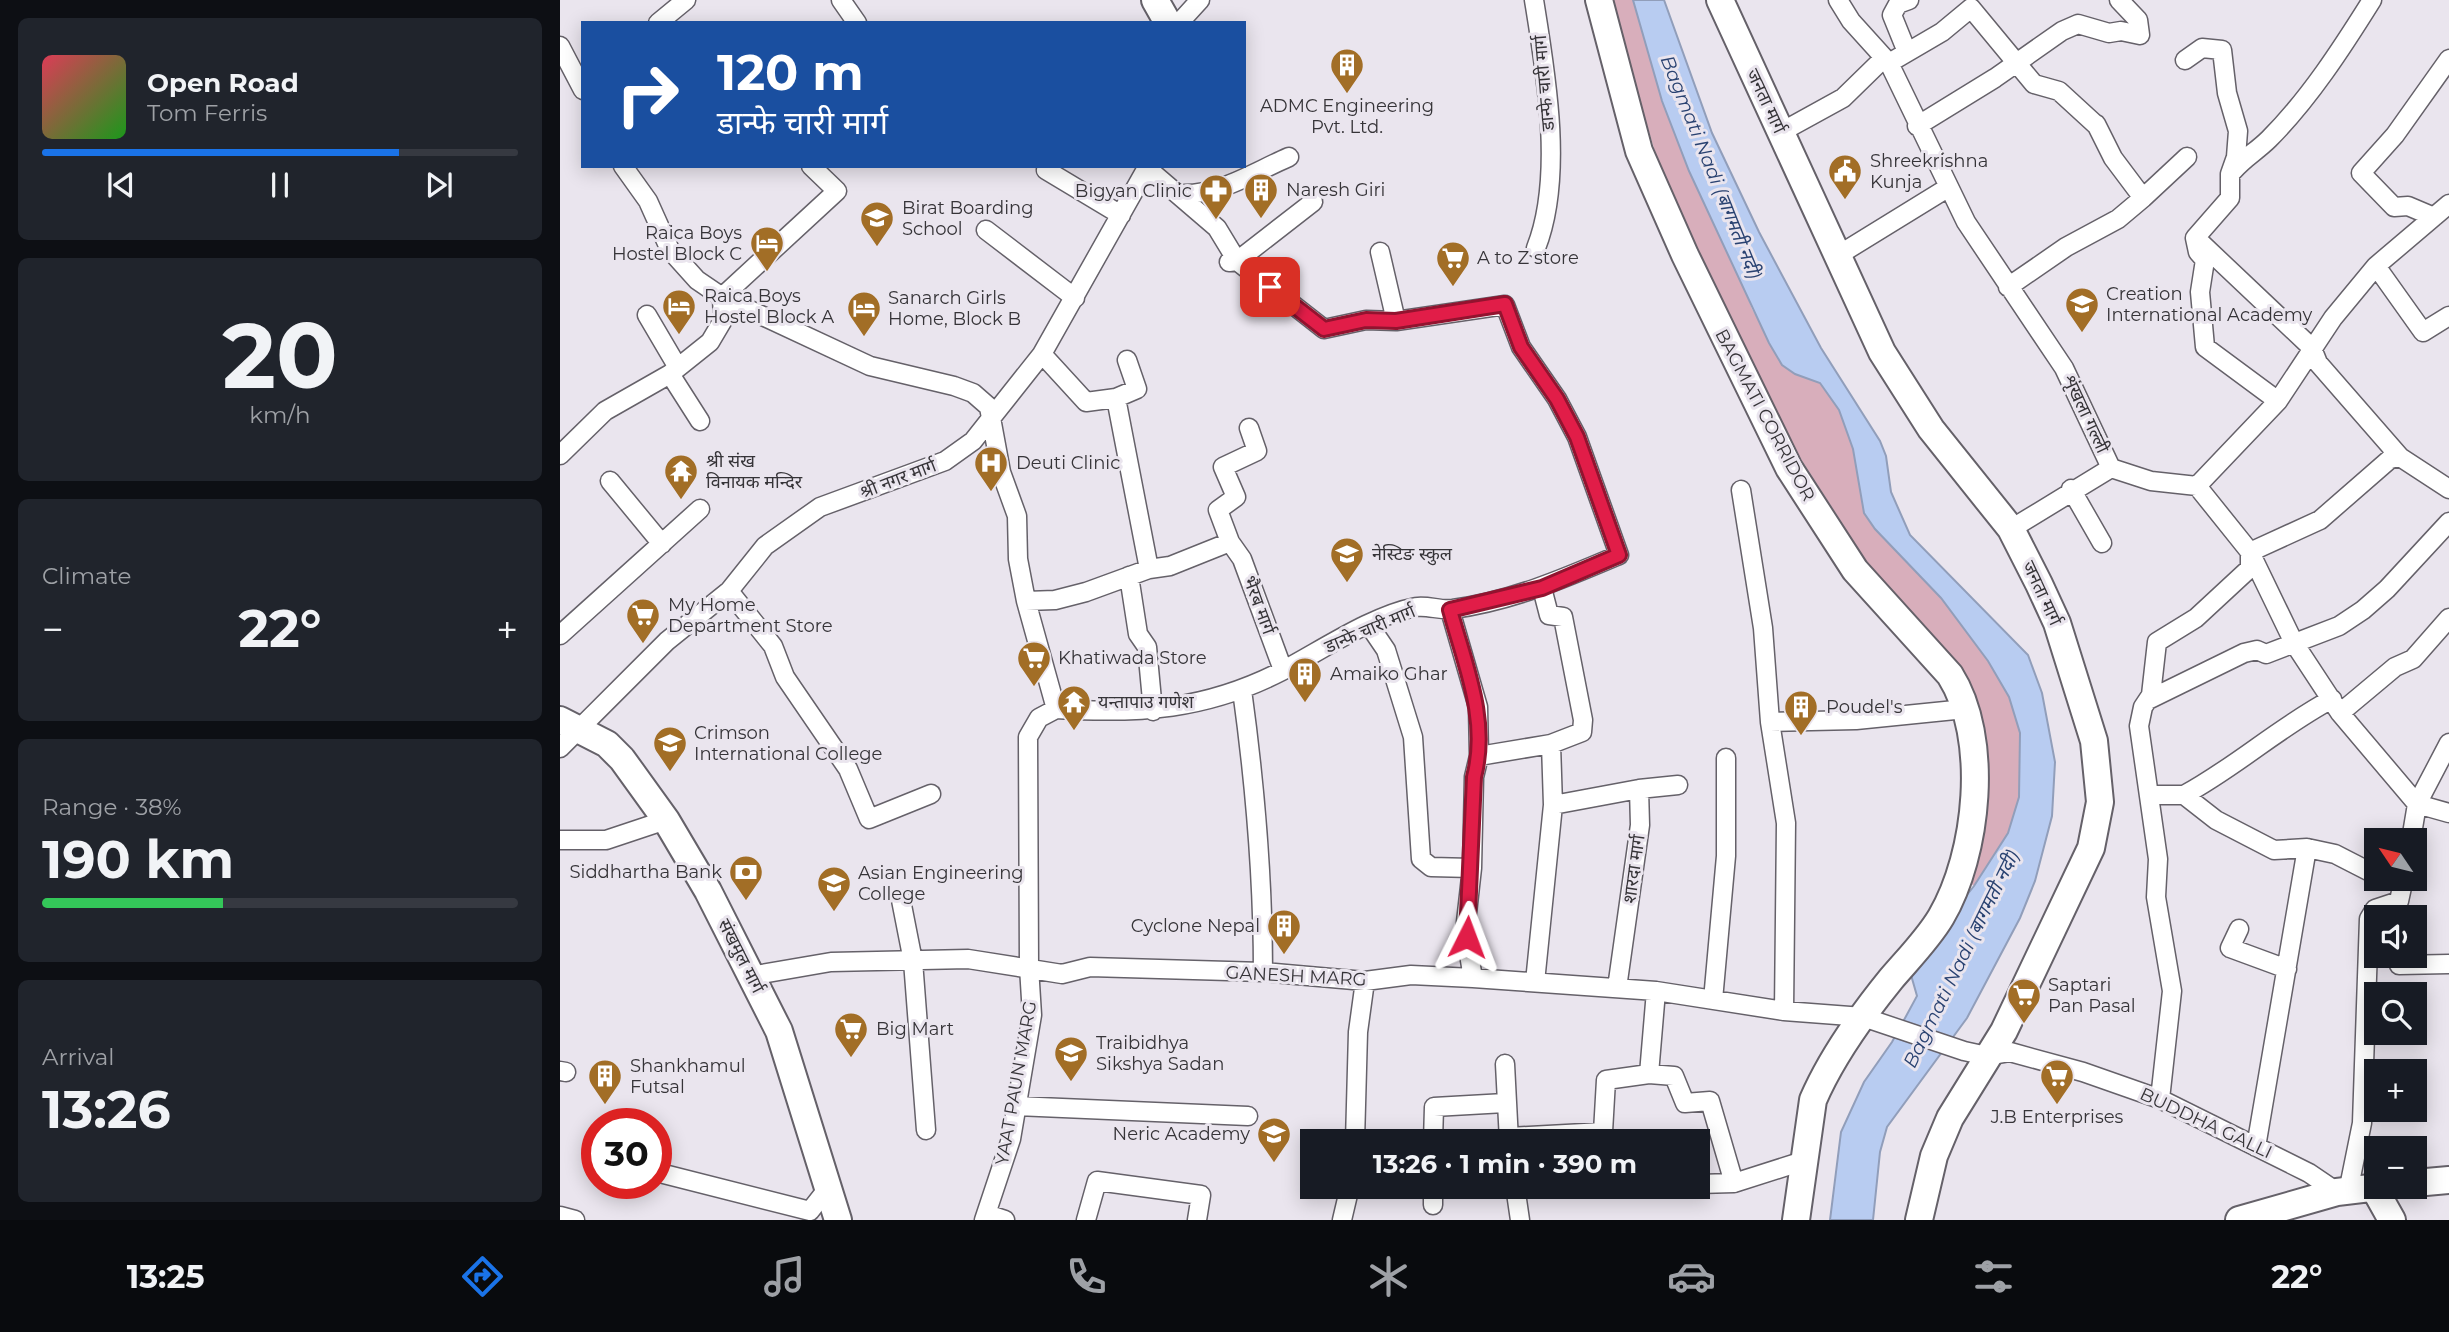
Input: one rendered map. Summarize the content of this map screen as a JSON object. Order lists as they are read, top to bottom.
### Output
{
  "streets": {
    "main road": ["जनता मार्ग", "BAGMATI CORRIDOR", "संखमुल मार्ग"],
    "street": [
      "डान्फे चारी मार्ग",
      "शृंखला गल्ली",
      "श्री नगर मार्ग",
      "भैरब मार्ग",
      "शारदा मार्ग",
      "GANESH MARG",
      "YAAT PAUN MARG",
      "BUDDHA GALLI"
    ]
  },
  "crossings": [
    ["डान्फे चारी मार्ग", "भैरब मार्ग"],
    ["डान्फे चारी मार्ग", "YAAT PAUN MARG"],
    ["जनता मार्ग", "GANESH MARG"],
    ["जनता मार्ग", "BUDDHA GALLI"],
    ["BAGMATI CORRIDOR", "GANESH MARG"],
    ["श्री नगर मार्ग", "संखमुल मार्ग"],
    ["शारदा मार्ग", "GANESH MARG"],
    ["संखमुल मार्ग", "GANESH MARG"],
    ["GANESH MARG", "YAAT PAUN MARG"],
    ["GANESH MARG", "BUDDHA GALLI"]
  ],
  "water": ["Bagmati Nadi (बागमती नदी)"],
  "places": {
    "building": [
      "ADMC Engineering Pvt. Ltd.",
      "Naresh Giri",
      "Amaiko Ghar",
      "Poudel's",
      "Cyclone Nepal",
      "Shankhamul Futsal"
    ],
    "public building": ["Shreekrishna Kunja"],
    "pharmacy": ["Bigyan Clinic"],
    "school or university": [
      "Birat Boarding School",
      "Creation International Academy",
      "नेस्टिङ स्कुल",
      "Crimson International College",
      "Asian Engineering College",
      "Traibidhya Sikshya Sadan",
      "Neric Academy"
    ],
    "hotel": ["Raica Boys Hostel Block C", "Raica Boys Hostel Block A", "Sanarch Girls Home, Block B"],
    "supermarket": [
      "A to Z store",
      "My Home Department Store",
      "Khatiwada Store",
      "Saptari Pan Pasal",
      "Big Mart",
      "J.B Enterprises"
    ],
    "hospital": ["Deuti Clinic"],
    "temple": ["श्री संख विनायक मन्दिर", "यन्तापाउ गणेश"],
    "bank": ["Siddhartha Bank"]
  },
  "north": "top left",
  "page": {
    "turn": ["120 m", "डान्फे चारी मार्ग"],
    "song": ["Open Road", "Tom Ferris"],
    "tile": [
      ["20", "km/h"],
      "Climate",
      ["Range · 38%", "190 km"],
      ["Arrival", "13:26"]
    ],
    "heat": ["−", "22°", "+"],
    "map_buttons": ["+", "−"],
    "limit": "30",
    "trip": "13:26 · 1 min · 390 m",
    "tabs": ["13:25", "22°"]
  }
}
